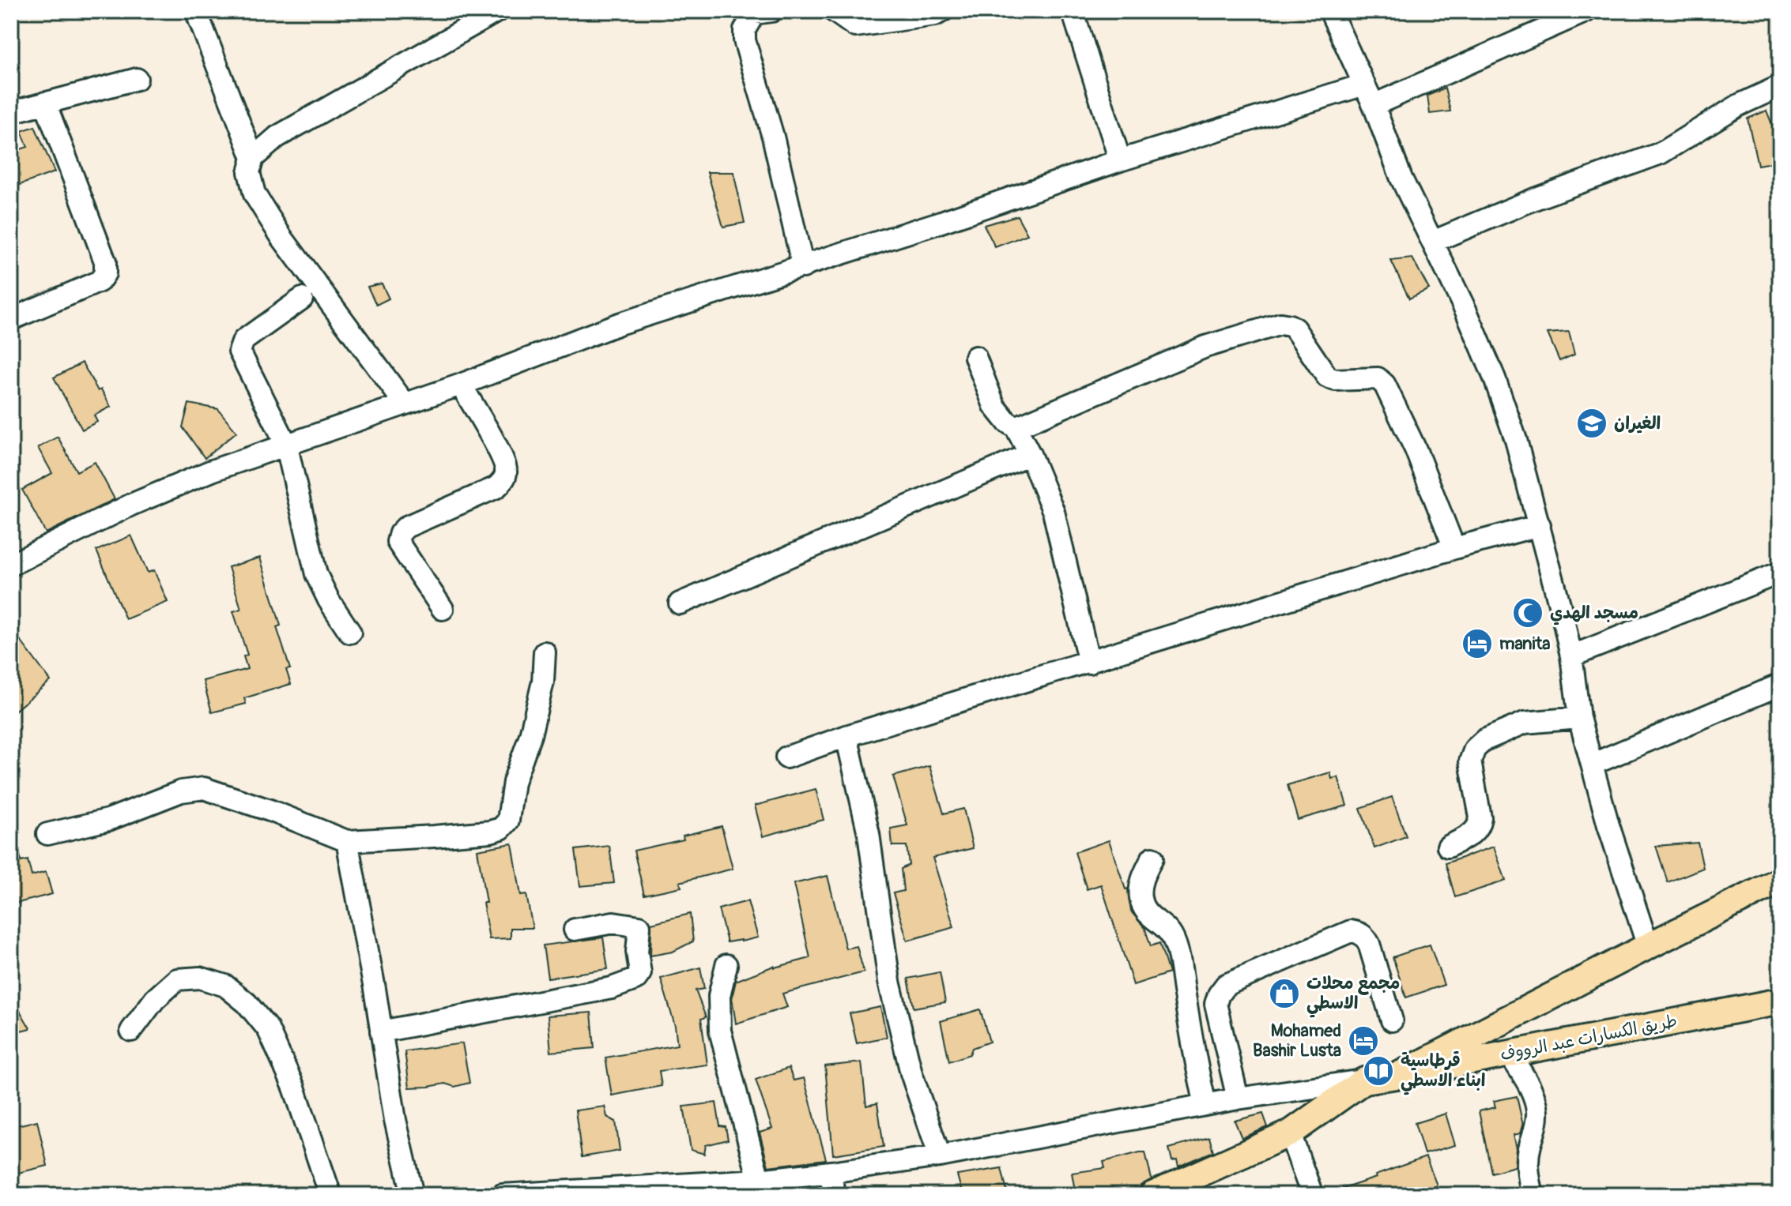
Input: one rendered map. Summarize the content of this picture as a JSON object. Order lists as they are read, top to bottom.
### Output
{
  "streets": {
    "main road": ["طريق الكسارات عبد الرووف"]
  },
  "places": {
    "school or university": ["الغيران"],
    "mosque": ["مسجد الهدي"],
    "hotel": ["manita", "Mohamed Bashir Lusta"],
    "shop": ["مجمع محلات الاسطي"],
    "library": ["قرطاسية ابناء الاسطي"]
  }
}
